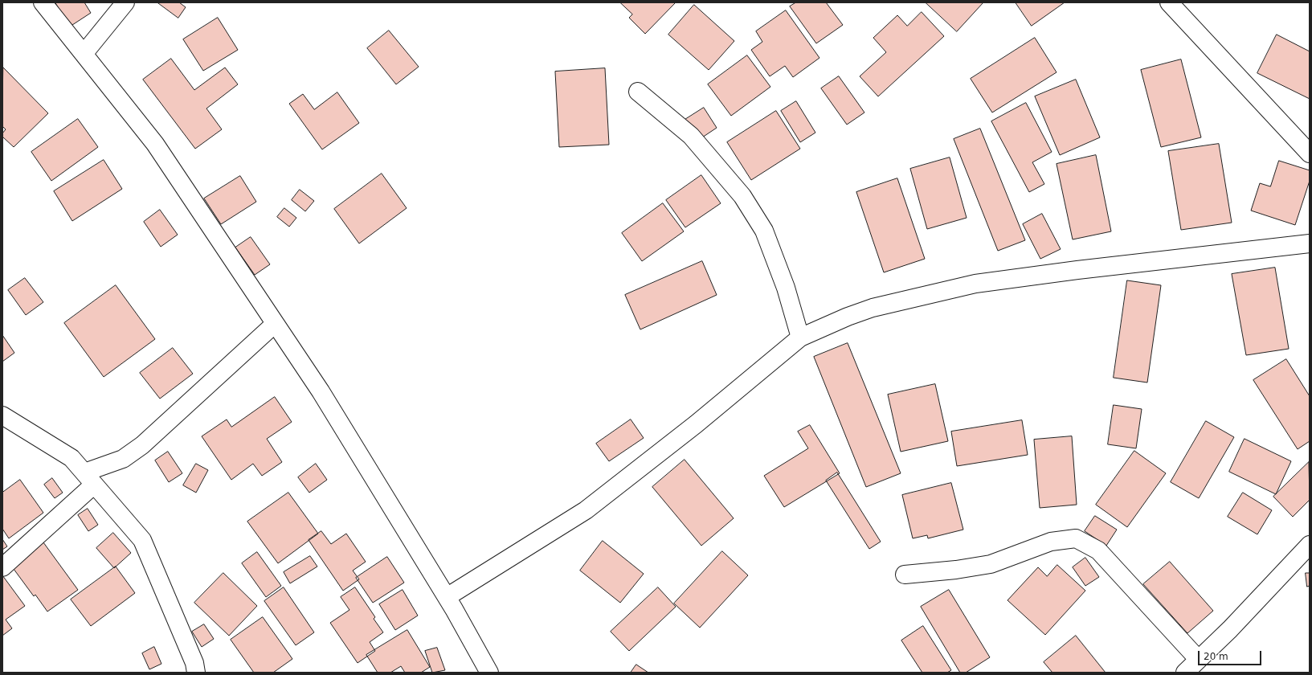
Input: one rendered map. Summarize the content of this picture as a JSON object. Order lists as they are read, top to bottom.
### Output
{
  "scale_bar": "20 m"
}
